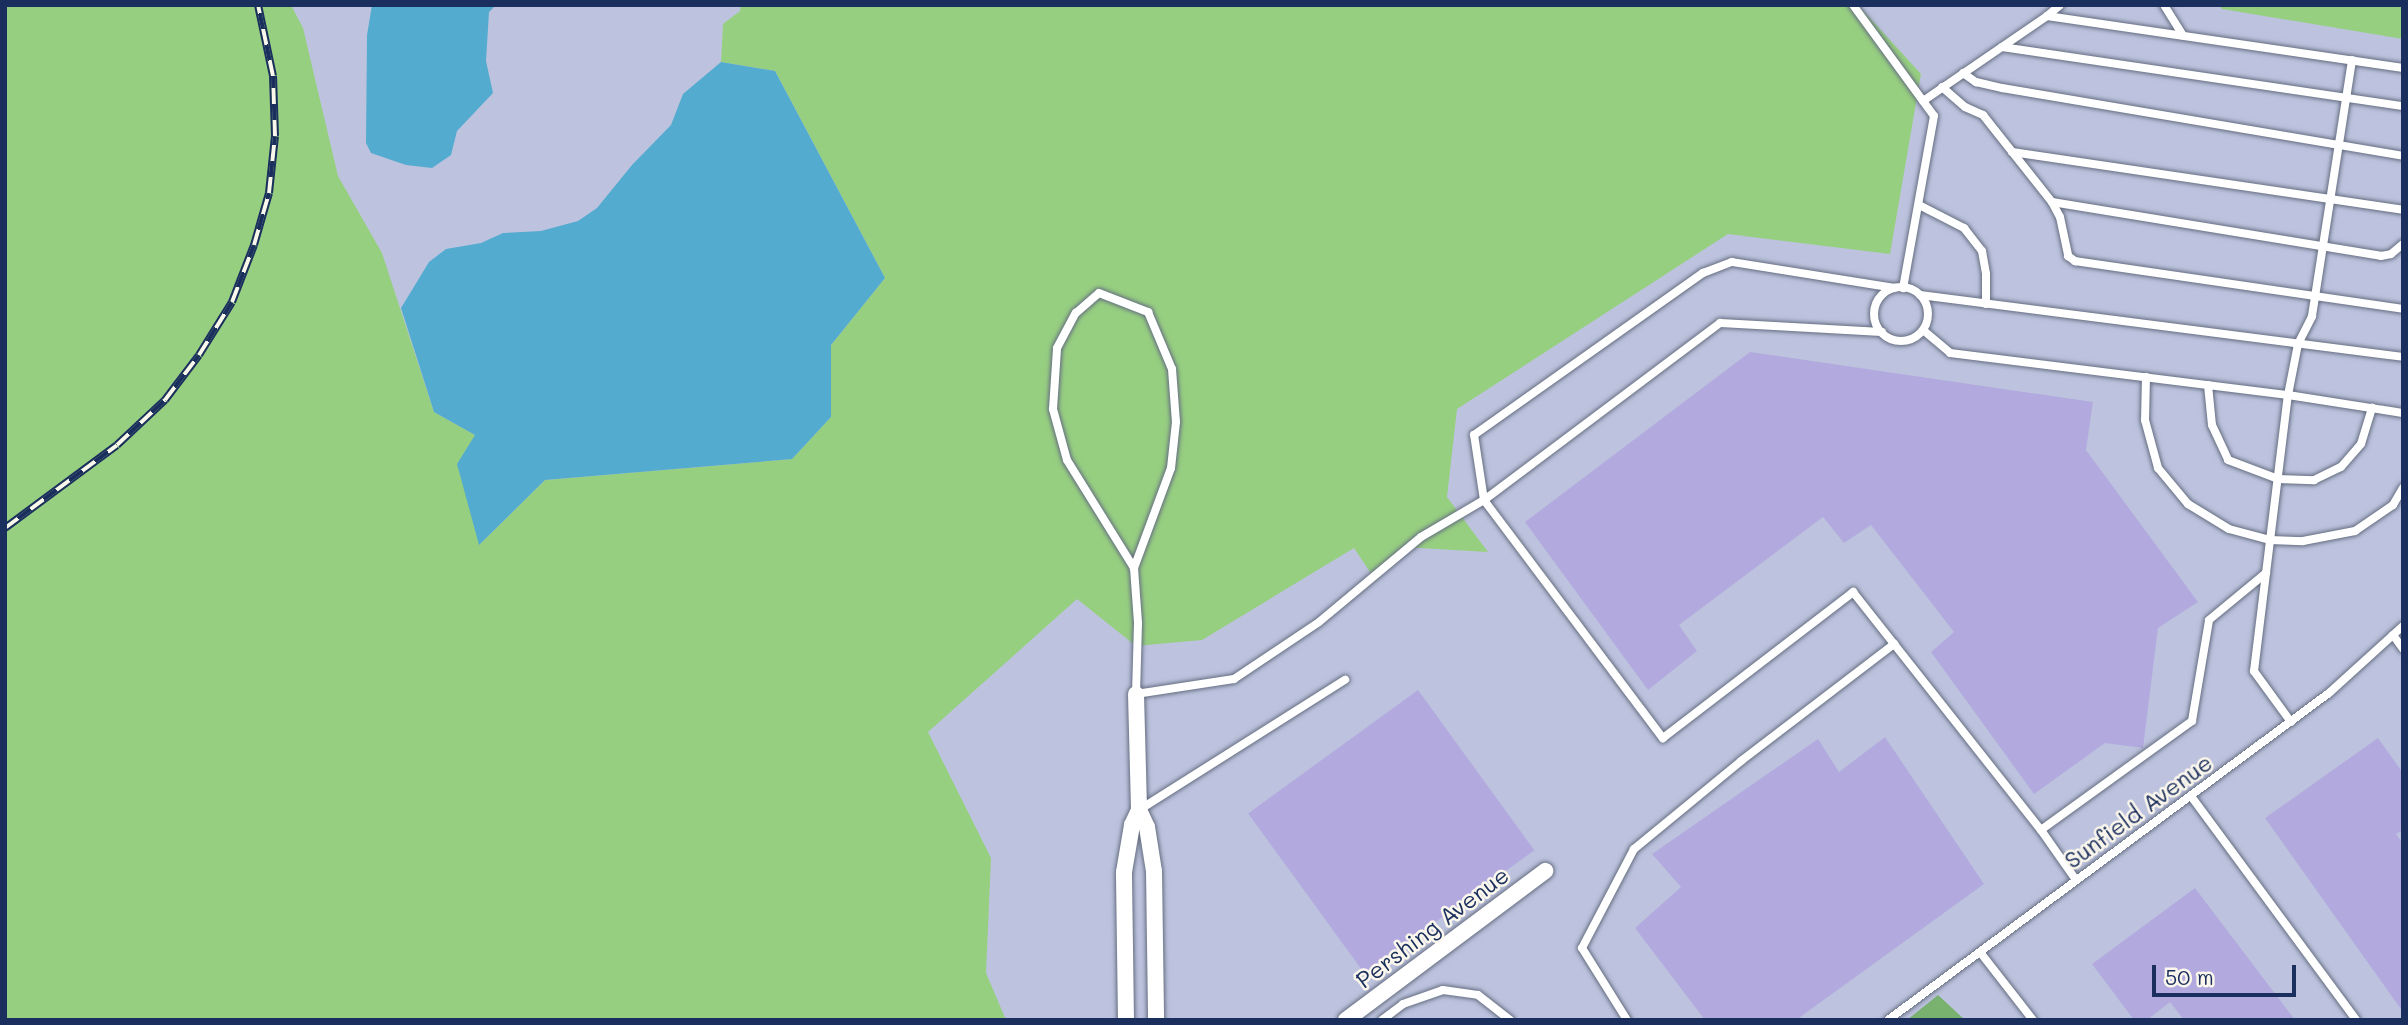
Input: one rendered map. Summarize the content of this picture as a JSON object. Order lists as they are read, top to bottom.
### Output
{
  "streets": {
    "street": ["Pershing Avenue"],
    "lane": ["Sunfield Avenue"]
  },
  "scale_bar": "50 m"
}
